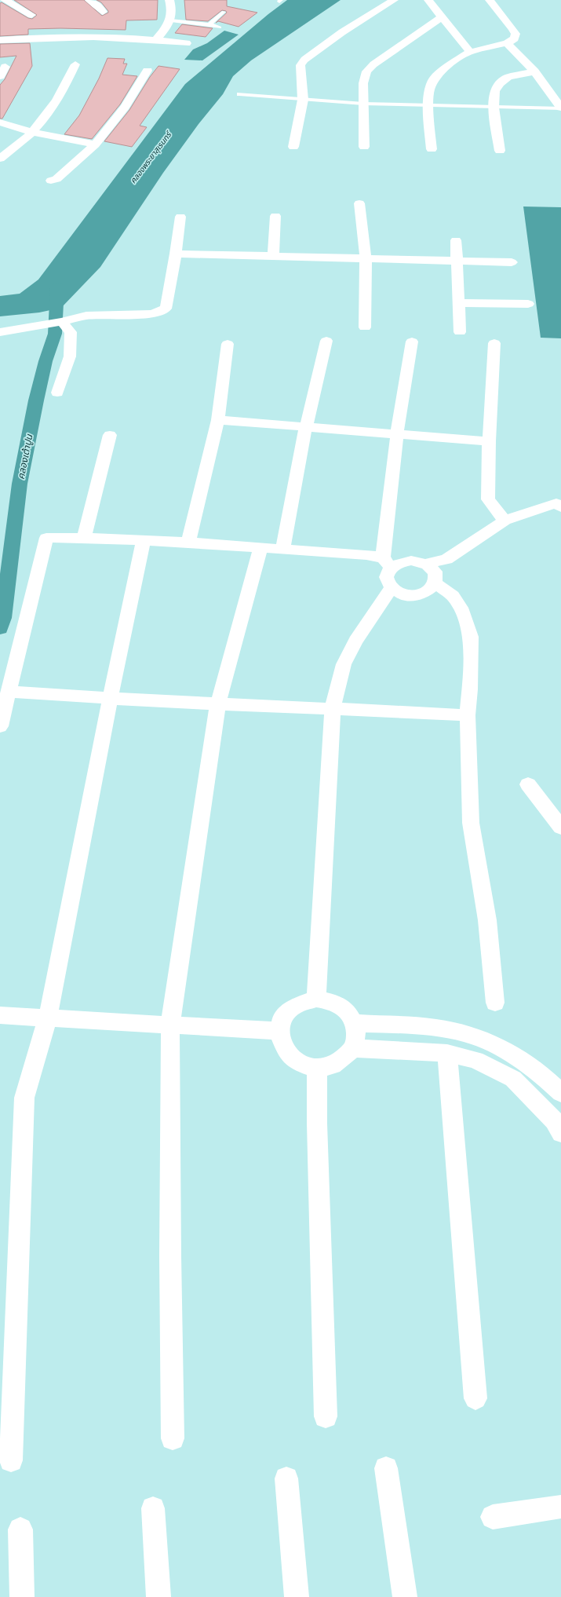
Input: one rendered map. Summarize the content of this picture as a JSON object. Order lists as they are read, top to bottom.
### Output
{
  "water": ["คลองพระยาสุเรนทร์", "คลองเต้าปูน"]
}
